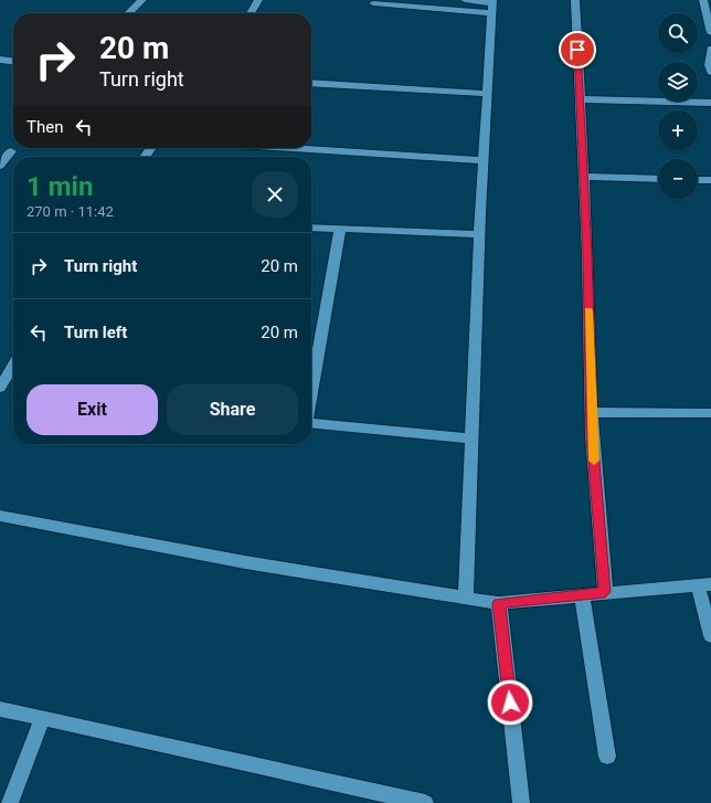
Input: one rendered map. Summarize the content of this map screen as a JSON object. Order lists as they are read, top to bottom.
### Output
{
  "page": {
    "map_buttons": ["+", "−"],
    "turn": ["20 m", "Turn right"],
    "then": "Then",
    "heading": ["1 min", "270 m · 11:42"],
    "list": [
      {
        "name": "Turn right",
        "value": "20 m"
      },
      {
        "name": "Turn left",
        "value": "20 m"
      }
    ],
    "buttons": ["Exit", "Share"]
  }
}
